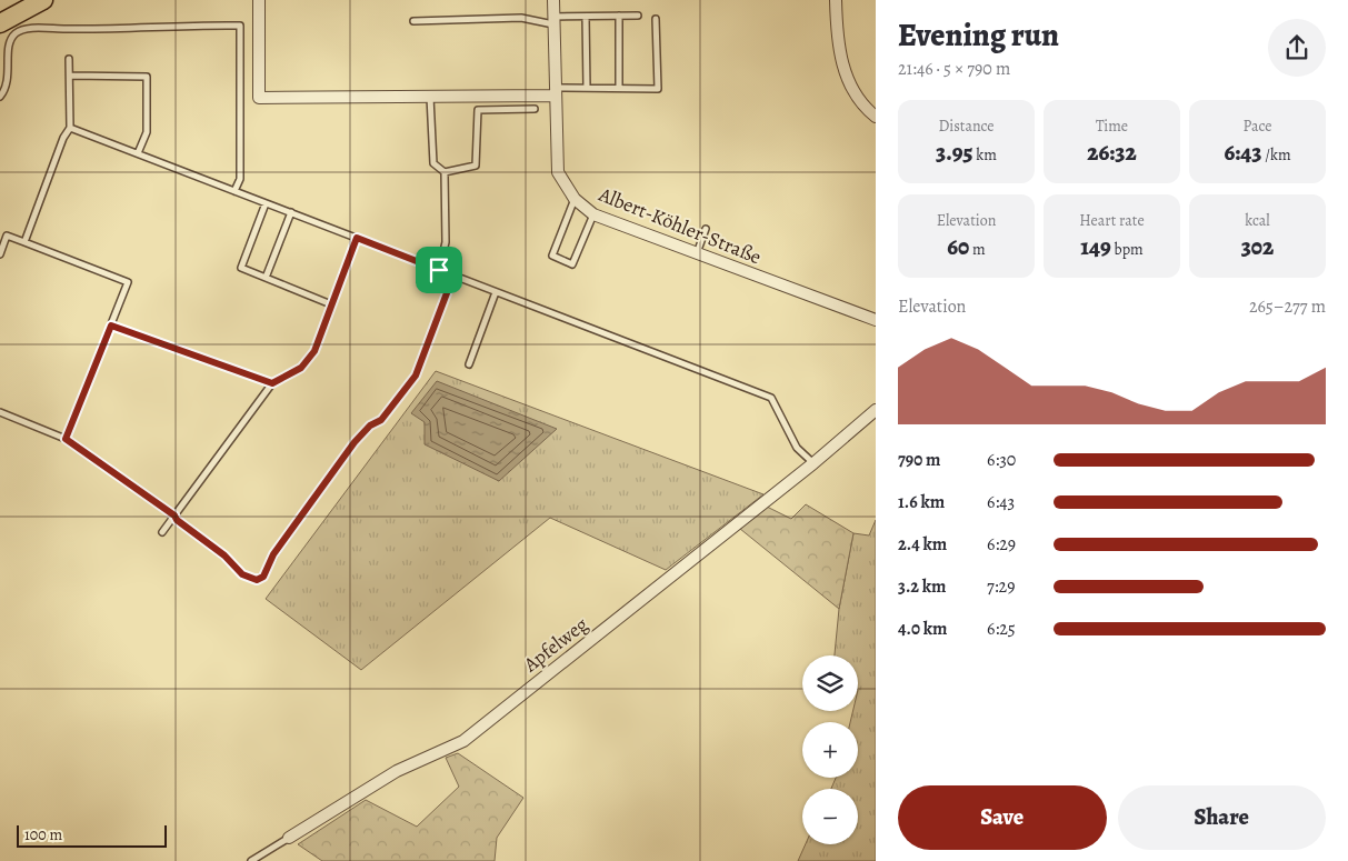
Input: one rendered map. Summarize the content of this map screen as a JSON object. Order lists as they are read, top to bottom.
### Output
{
  "streets": {
    "street": ["Albert-Köhler-Straße", "Apfelweg"]
  },
  "scale_bar": "100 m",
  "page": {
    "heading": ["Evening run", "21:46 · 5 × 790 m"],
    "stats": [
      ["Distance", "3.95 km"],
      ["Time", "26:32"],
      ["Pace", "6:43 /km"],
      ["Elevation", "60 m"],
      ["Heart rate", "149 bpm"],
      ["kcal", "302"]
    ],
    "chart": ["Elevation", "265–277 m"],
    "list": [
      {
        "name": "790 m",
        "note": "6:30"
      },
      {
        "name": "1.6 km",
        "note": "6:43"
      },
      {
        "name": "2.4 km",
        "note": "6:29"
      },
      {
        "name": "3.2 km",
        "note": "7:29"
      },
      {
        "name": "4.0 km",
        "note": "6:25"
      }
    ],
    "map_buttons": ["+", "−"],
    "buttons": ["Save", "Share"],
    "scale": "100 m"
  }
}
